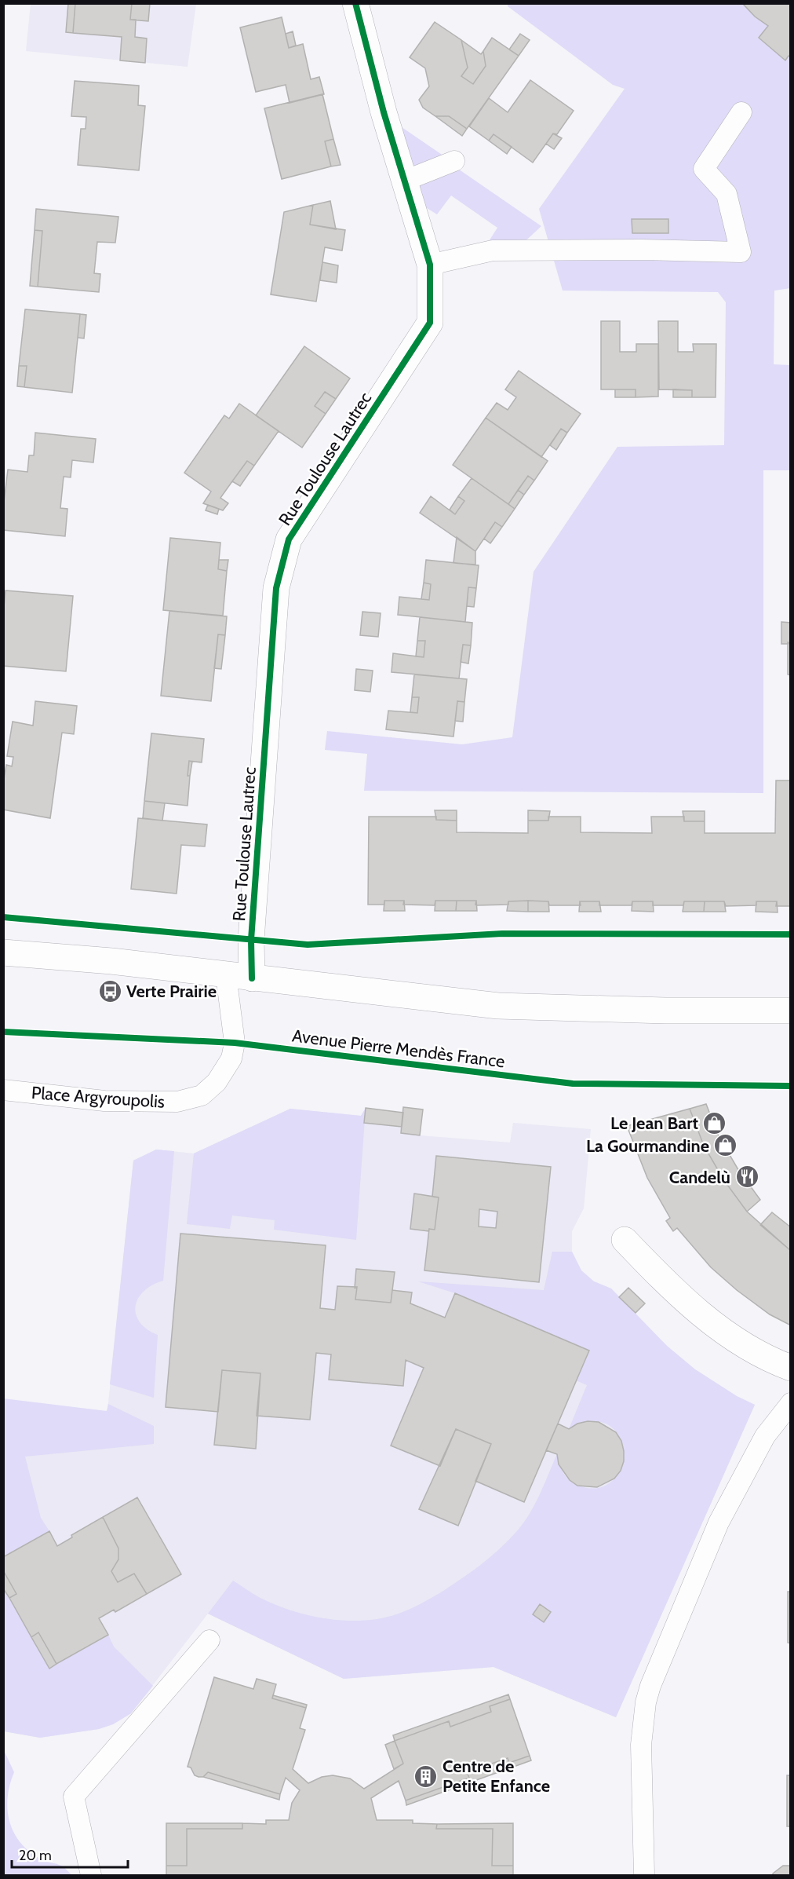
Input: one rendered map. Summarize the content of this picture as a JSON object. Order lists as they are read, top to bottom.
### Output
{
  "streets": {
    "street": ["Rue Toulouse Lautrec"],
    "lane": ["Place Argyroupolis"],
    "cycle path": ["Avenue Pierre Mendès France"]
  },
  "places": {
    "bus stop": ["Verte Prairie"],
    "shop": ["Le Jean Bart", "La Gourmandine"],
    "restaurant": ["Candelù"],
    "building": ["Centre de Petite Enfance"]
  },
  "scale_bar": "20 m"
}
